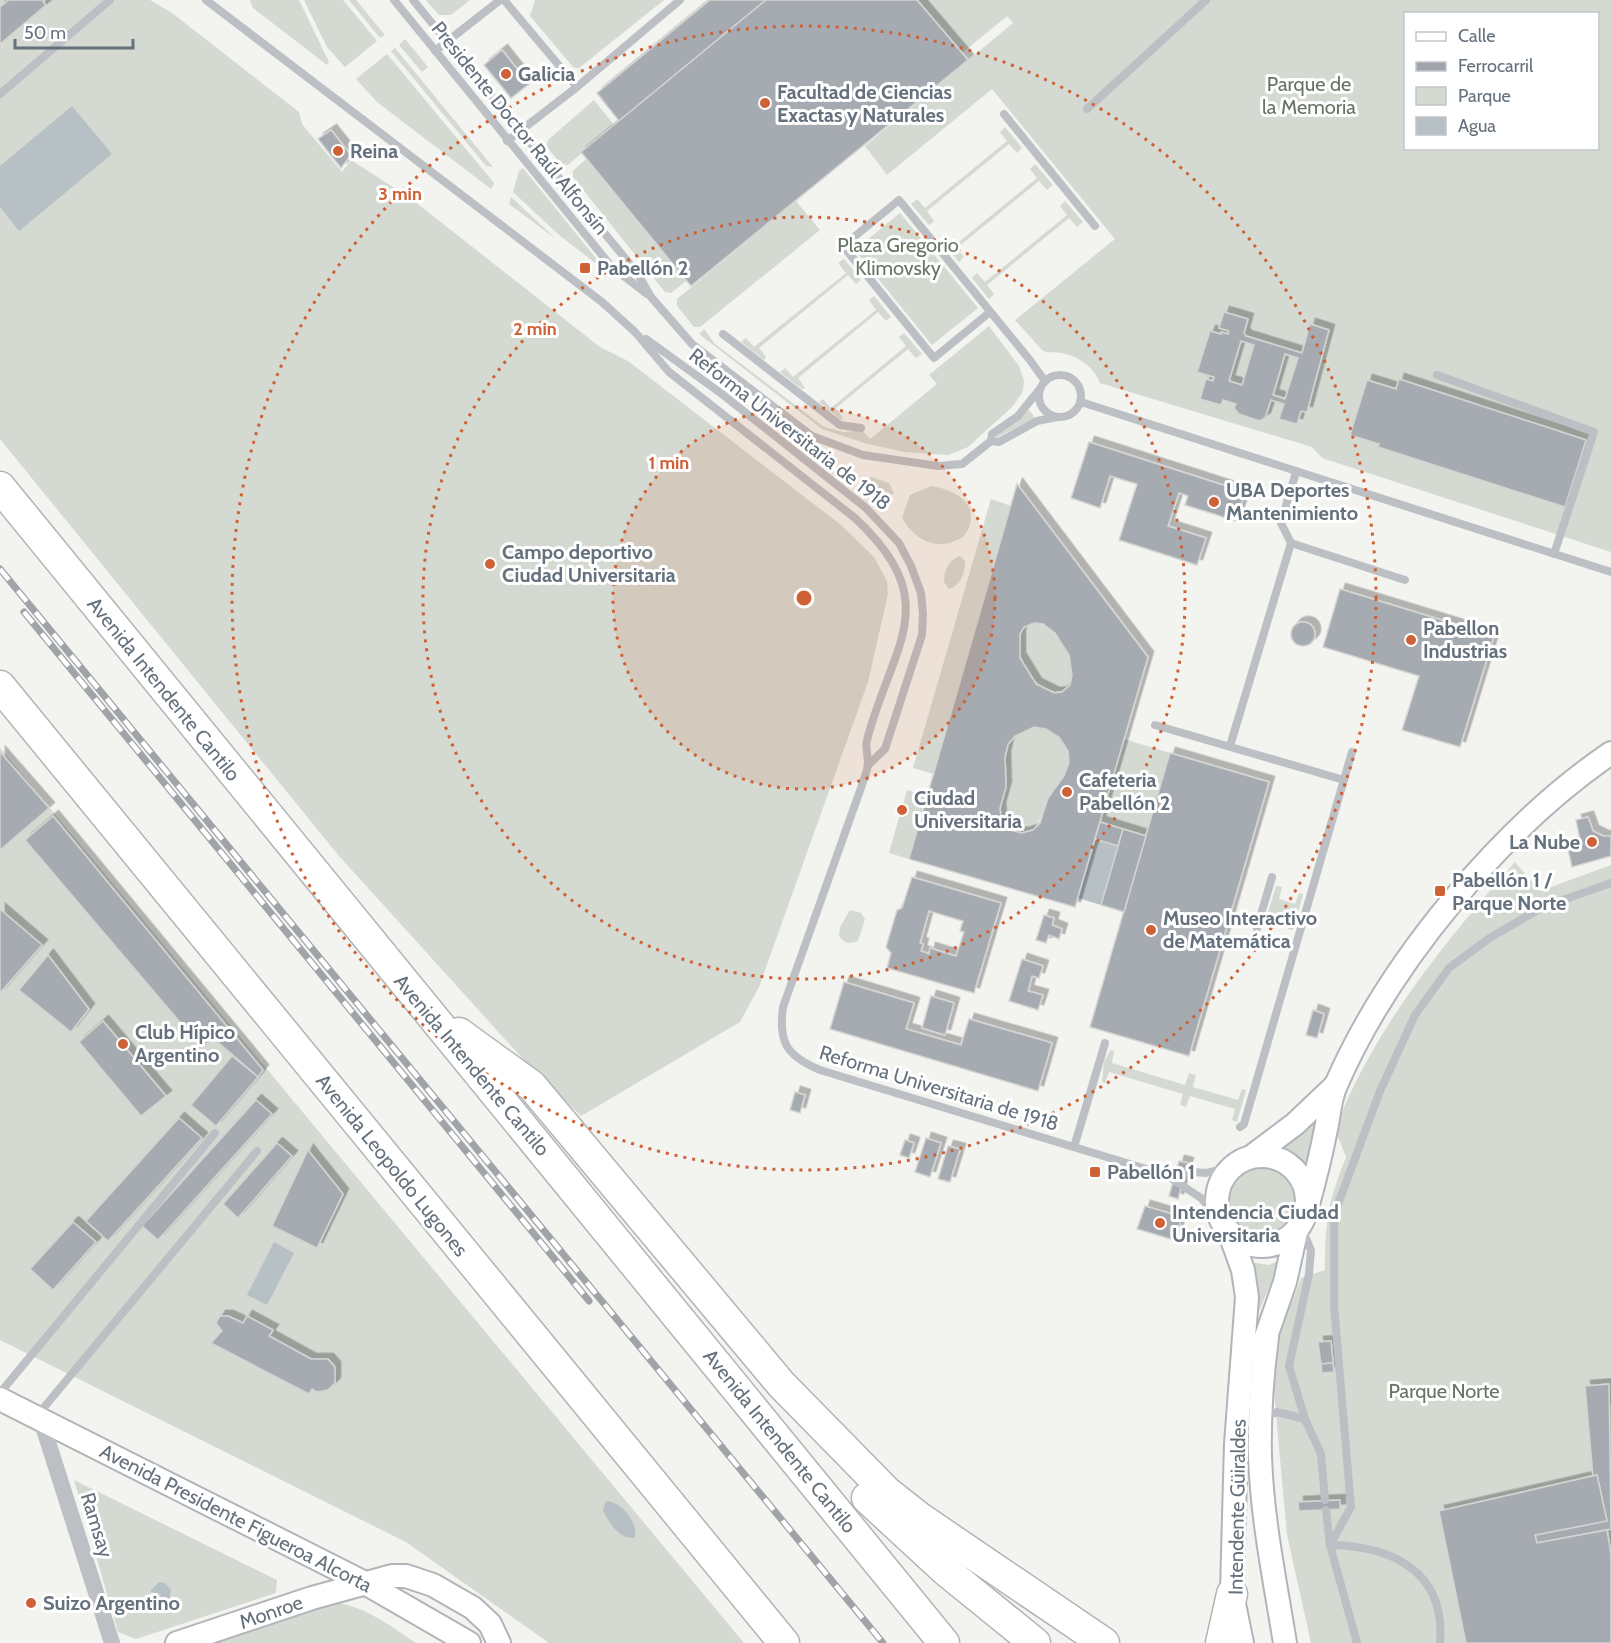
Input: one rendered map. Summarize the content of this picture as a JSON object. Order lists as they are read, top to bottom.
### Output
{
  "streets": {
    "highway": ["Avenida Intendente Cantilo", "Avenida Leopoldo Lugones"],
    "main road": ["Intendente Güiraldes", "Avenida Presidente Figueroa Alcorta", "Monroe"],
    "street": ["Ramsay"],
    "lane": ["Presidente Doctor Raúl Alfonsín", "Reforma Universitaria de 1918"]
  },
  "crossings": [
    ["Reforma Universitaria de 1918", "Intendente Güiraldes"],
    ["Avenida Presidente Figueroa Alcorta", "Ramsay"],
    ["Avenida Presidente Figueroa Alcorta", "Monroe"]
  ],
  "parks": ["Parque de la Memoria", "Plaza Gregorio Klimovsky", "Parque Norte"],
  "places": {
    "other": [
      "Galicia",
      "Facultad de Ciencias Exactas y Naturales",
      "Reina",
      "UBA Deportes Mantenimiento",
      "Campo deportivo Ciudad Universitaria",
      "Pabellon Industrias",
      "Cafeteria Pabellón 2",
      "Ciudad Universitaria",
      "La Nube",
      "Museo Interactivo de Matemática",
      "Club Hípico Argentino",
      "Intendencia Ciudad Universitaria",
      "Suizo Argentino"
    ],
    "transit": ["Pabellón 2", "Pabellón 1 / Parque Norte", "Pabellón 1"]
  },
  "legend": [
    "Calle",
    "Ferrocarril",
    "Parque",
    "Agua"
  ],
  "scale_bar": "50 m",
  "rings": ["3 min", "2 min", "1 min"]
}
